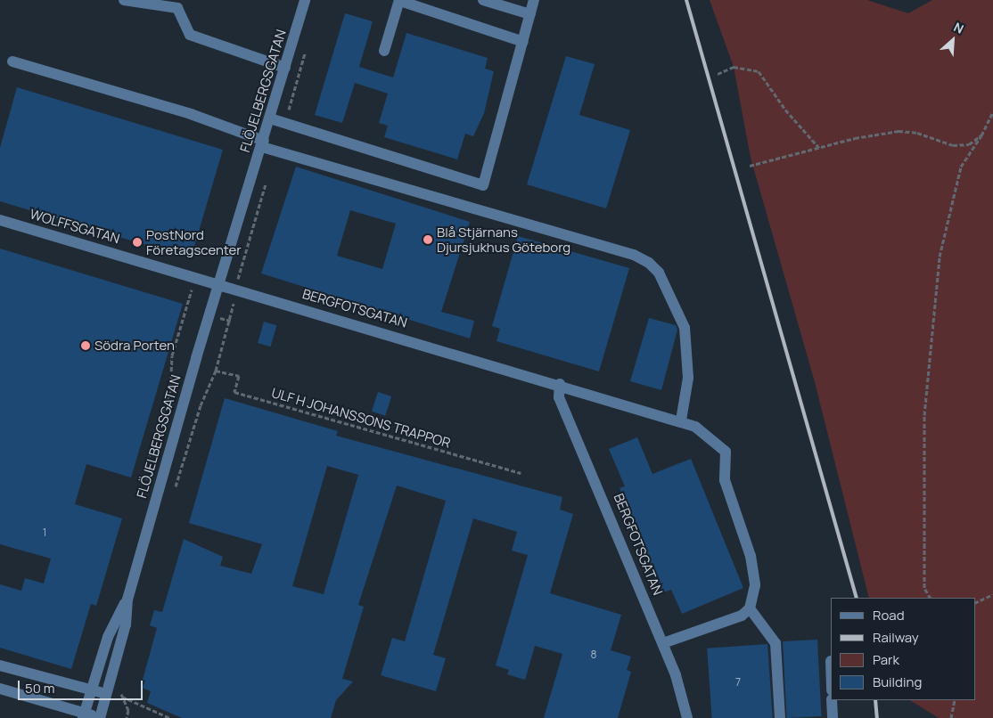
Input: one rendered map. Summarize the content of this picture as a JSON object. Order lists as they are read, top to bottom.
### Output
{
  "streets": {
    "street": ["FLÖJELBERGSGATAN", "WOLFFSGATAN", "BERGFOTSGATAN"],
    "path": ["ULF H JOHANSSONS TRAPPOR"]
  },
  "crossings": [
    ["FLÖJELBERGSGATAN", "WOLFFSGATAN"],
    ["FLÖJELBERGSGATAN", "BERGFOTSGATAN"],
    ["WOLFFSGATAN", "BERGFOTSGATAN"]
  ],
  "places": ["Blå Stjärnans Djursjukhus Göteborg", "PostNord Företagscenter", "Södra Porten"],
  "house_numbers": ["1", "8", "7"],
  "legend": [
    "Road",
    "Railway",
    "Park",
    "Building"
  ],
  "scale_bar": "50 m",
  "north": "top right"
}
